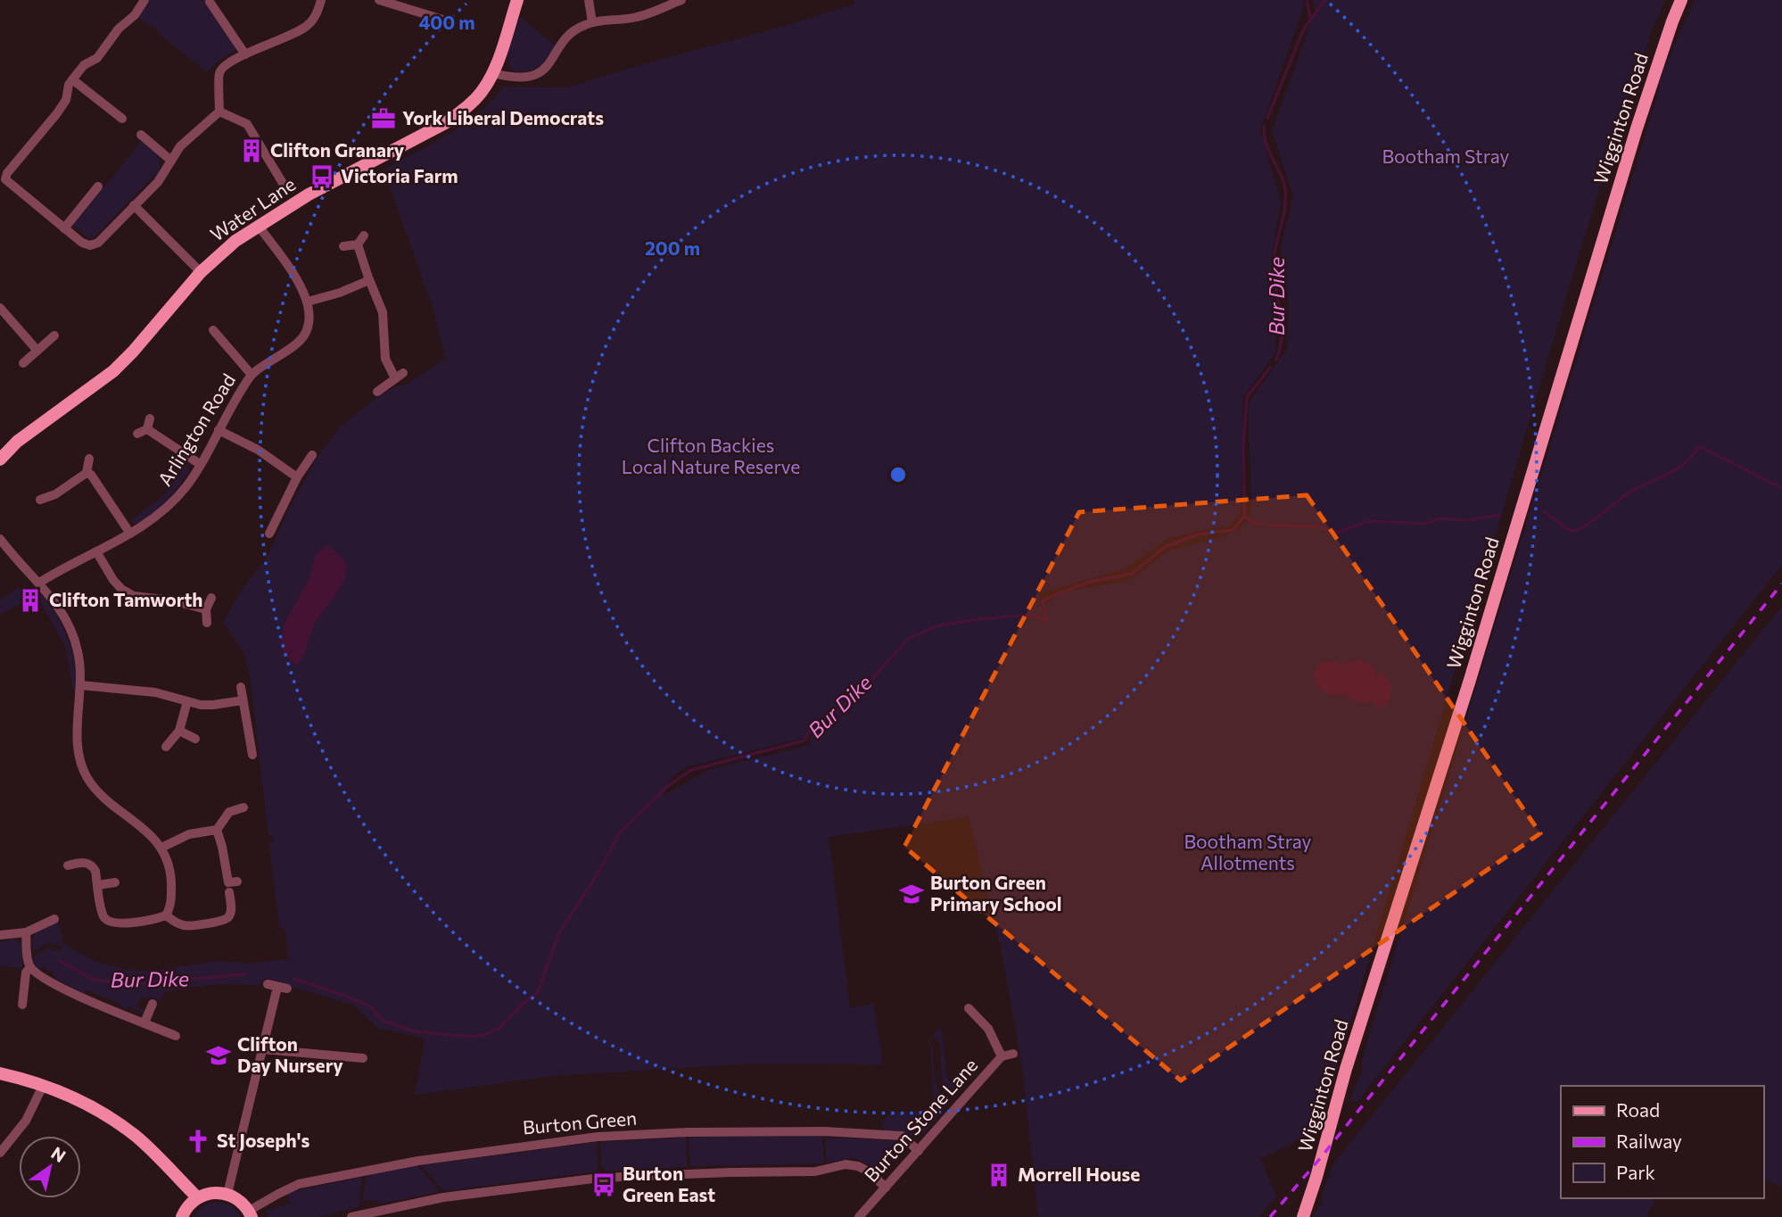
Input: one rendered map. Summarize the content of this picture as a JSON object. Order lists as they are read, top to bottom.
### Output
{
  "streets": {
    "main road": ["Wigginton Road", "Water Lane"],
    "street": ["Arlington Road", "Burton Stone Lane", "Burton Green"]
  },
  "crossings": [
    ["Burton Stone Lane", "Burton Green"]
  ],
  "water": ["Bur Dike"],
  "parks": ["Bootham Stray", "Clifton Backies Local Nature Reserve", "Bootham Stray Allotments"],
  "places": {
    "office": ["York Liberal Democrats"],
    "building": ["Clifton Granary", "Clifton Tamworth", "Morrell House"],
    "bus stop": ["Victoria Farm", "Burton Green East"],
    "school or university": ["Burton Green Primary School", "Clifton Day Nursery"],
    "church": ["St Joseph's"]
  },
  "legend": ["Road", "Railway", "Park"],
  "north": "top right",
  "rings": ["400 m", "200 m"]
}
